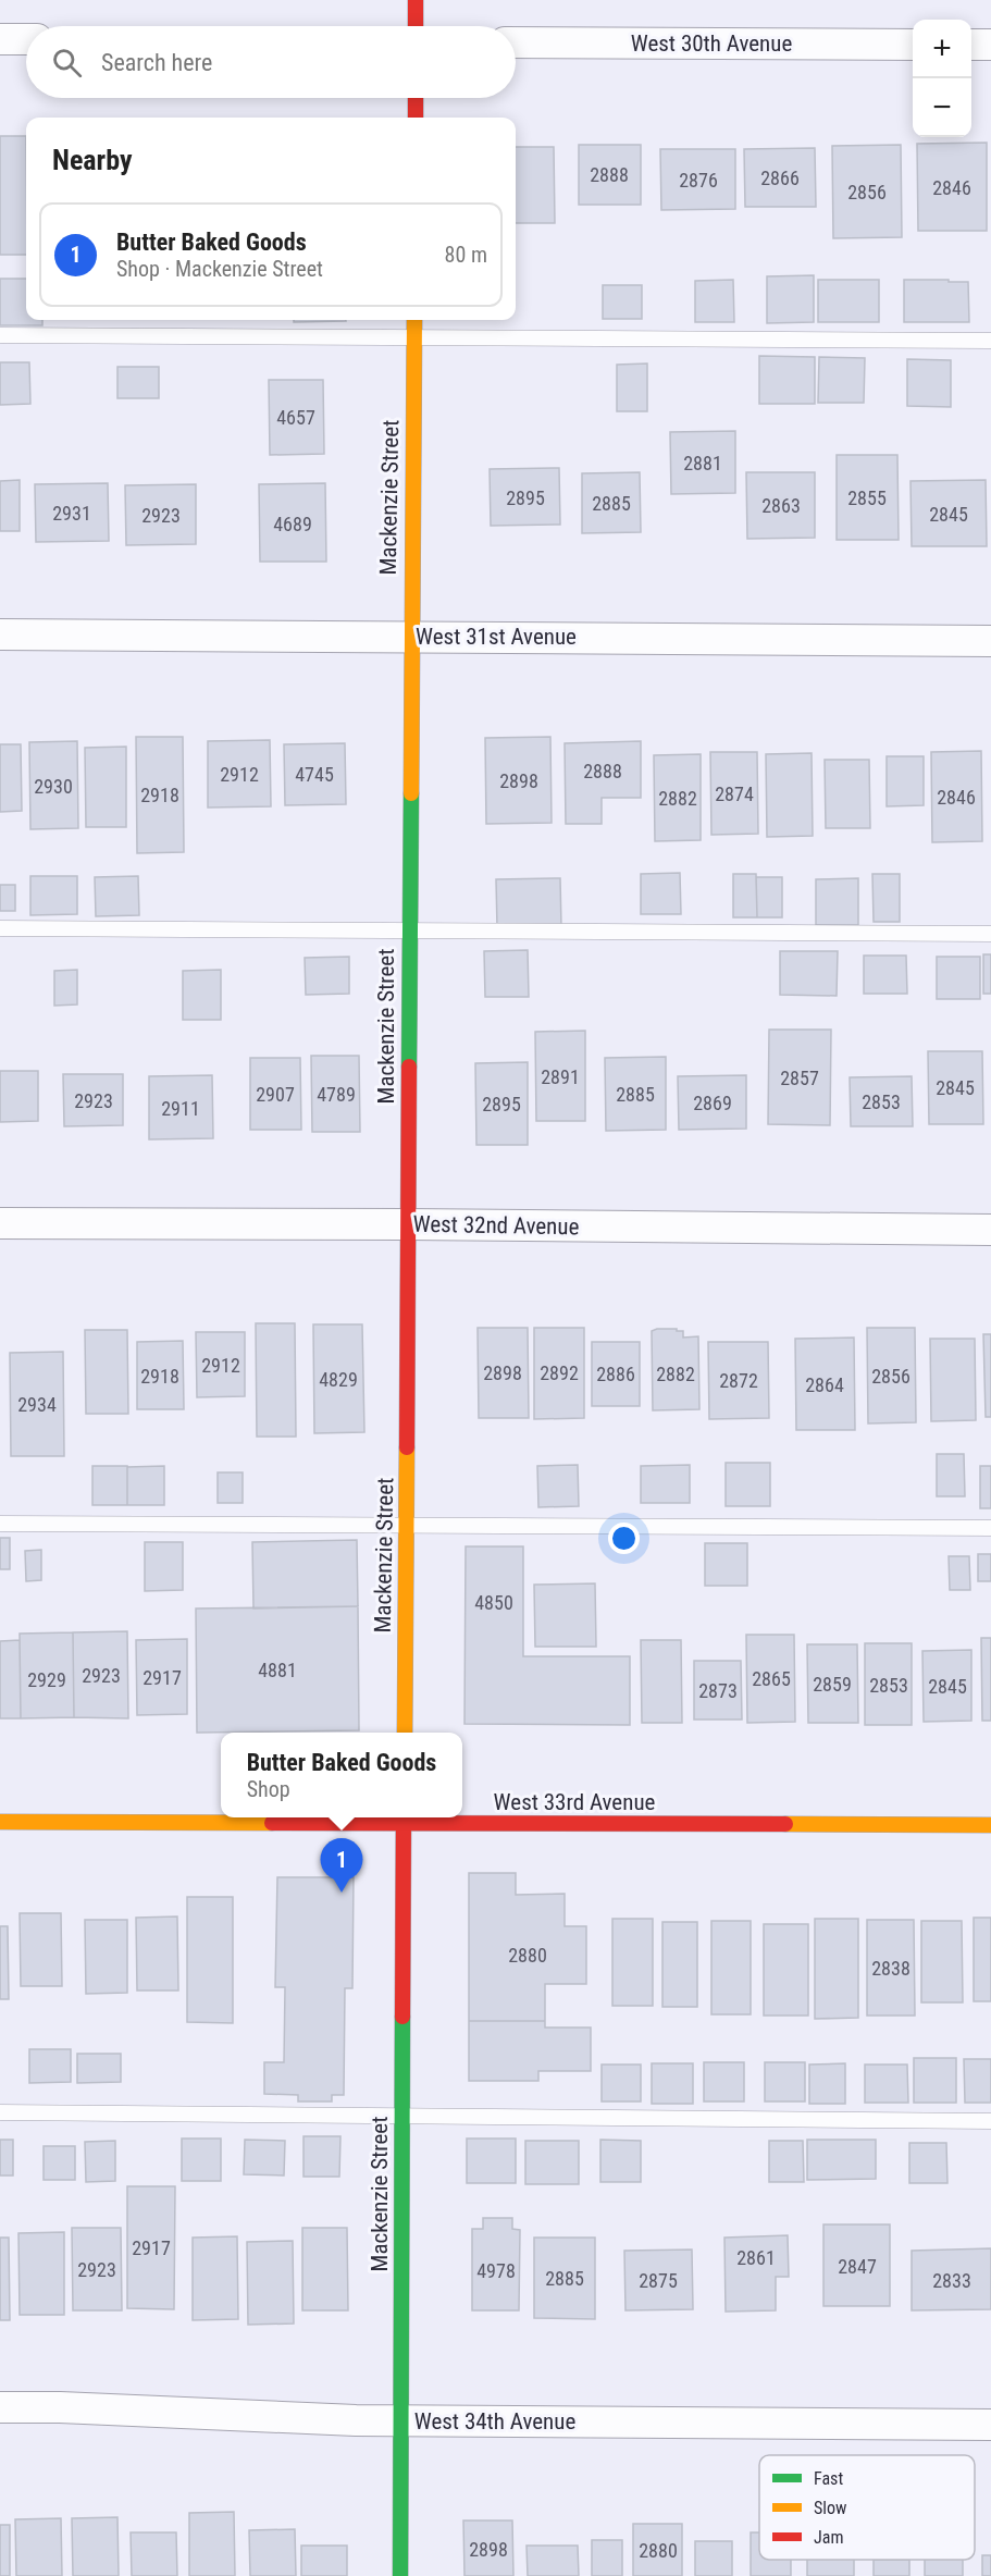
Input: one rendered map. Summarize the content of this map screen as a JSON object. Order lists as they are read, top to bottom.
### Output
{
  "streets": {
    "street": [
      "West 30th Avenue",
      "Mackenzie Street",
      "West 31st Avenue",
      "West 32nd Avenue",
      "West 33rd Avenue",
      "West 34th Avenue"
    ]
  },
  "crossings": [
    ["Mackenzie Street", "West 31st Avenue"],
    ["Mackenzie Street", "West 32nd Avenue"],
    ["Mackenzie Street", "West 33rd Avenue"],
    ["Mackenzie Street", "West 34th Avenue"]
  ],
  "house_numbers": [
    "2888",
    "2866",
    "2876",
    "2846",
    "2856",
    "4657",
    "2881",
    "2895",
    "2855",
    "2885",
    "2863",
    "2931",
    "2845",
    "2923",
    "4689",
    "2888",
    "2912",
    "4745",
    "2898",
    "2930",
    "2874",
    "2918",
    "2846",
    "2882",
    "2891",
    "2857",
    "2845",
    "2907",
    "4789",
    "2885",
    "2923",
    "2853",
    "2869",
    "2895",
    "2911",
    "2912",
    "2898",
    "2892",
    "2886",
    "2882",
    "2918",
    "2856",
    "4829",
    "2872",
    "2864",
    "2934",
    "4850",
    "4881",
    "2923",
    "2917",
    "2865",
    "2929",
    "2859",
    "2853",
    "2845",
    "2873",
    "2880",
    "2838",
    "2917",
    "2861",
    "2847",
    "2923",
    "4978",
    "2885",
    "2875",
    "2833",
    "2898",
    "2880"
  ],
  "legend": ["Fast", "Slow", "Jam"],
  "page": {
    "map_buttons": ["+", "−"],
    "search": "Search here",
    "heading": "Nearby",
    "list": [
      {
        "mark": "1",
        "name": "Butter Baked Goods",
        "note": "Shop · Mackenzie Street",
        "value": "80 m"
      }
    ],
    "popup": ["Butter Baked Goods", "Shop"],
    "pins": "1"
  }
}
